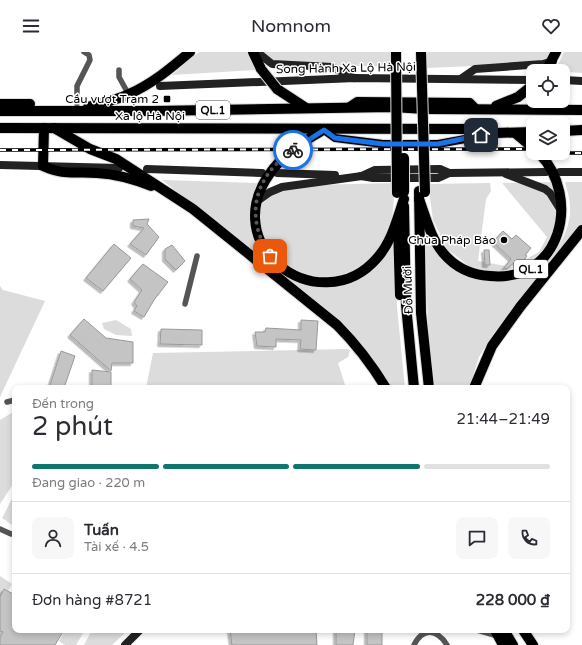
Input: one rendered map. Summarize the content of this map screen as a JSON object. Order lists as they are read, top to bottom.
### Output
{
  "streets": {
    "highway": ["QL.1", "Xa lộ Hà Nội", "Đỗ Mười"],
    "main road": ["Song Hành Xa Lộ Hà Nội"]
  },
  "crossings": [
    ["QL.1", "Xa lộ Hà Nội"],
    ["QL.1", "Đỗ Mười"]
  ],
  "places": {
    "transit": ["Cầu vượt Trạm 2"],
    "other": ["Chùa Pháp Bảo"]
  },
  "page": {
    "header": "Nomnom",
    "heading": ["2 phút", "Đến trong", "21:44–21:49"],
    "panel": [
      "Tuấn",
      "Tài xế · 4.5",
      "Đơn hàng #8721",
      "228 000 ₫"
    ],
    "bar": "Đang giao · 220 m"
  }
}
